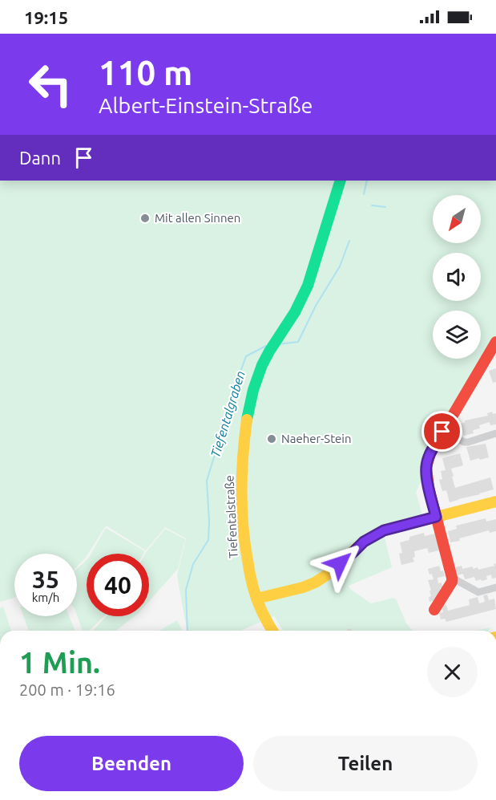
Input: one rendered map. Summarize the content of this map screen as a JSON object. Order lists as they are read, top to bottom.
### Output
{
  "streets": {
    "street": ["Tiefentalstraße"]
  },
  "water": ["Tiefentalgraben"],
  "places": ["Mit allen Sinnen", "Naeher-Stein"],
  "north": "bottom left",
  "page": {
    "status": "19:15",
    "turn": ["110 m", "Albert-Einstein-Straße"],
    "then": "Dann",
    "speed": "35 km/h",
    "limit": "40",
    "heading": ["1 Min.", "200 m · 19:16"],
    "buttons": ["Beenden", "Teilen"]
  }
}
